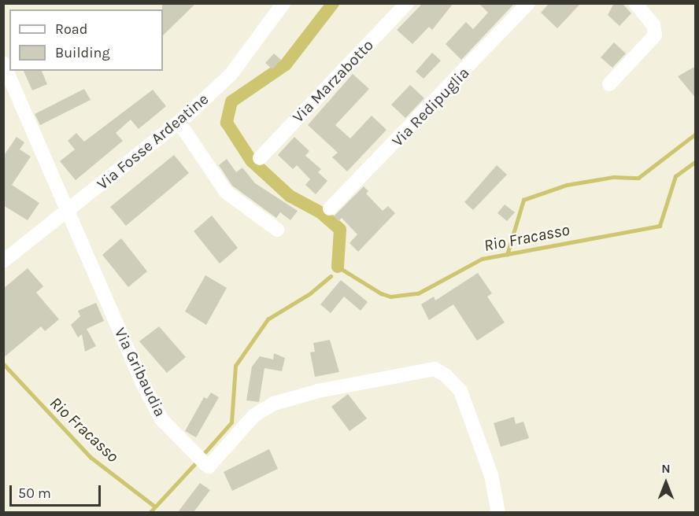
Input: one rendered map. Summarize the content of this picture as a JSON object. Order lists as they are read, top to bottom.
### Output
{
  "streets": {
    "street": [
      "Via Marzabotto",
      "Via Redipuglia",
      "Via Fosse Ardeatine",
      "Via Gribaudia"
    ]
  },
  "crossings": [
    ["Via Fosse Ardeatine", "Via Gribaudia"]
  ],
  "water": ["Rio Fracasso"],
  "legend": ["Road", "Building"],
  "scale_bar": "50 m",
  "north": "top"
}
